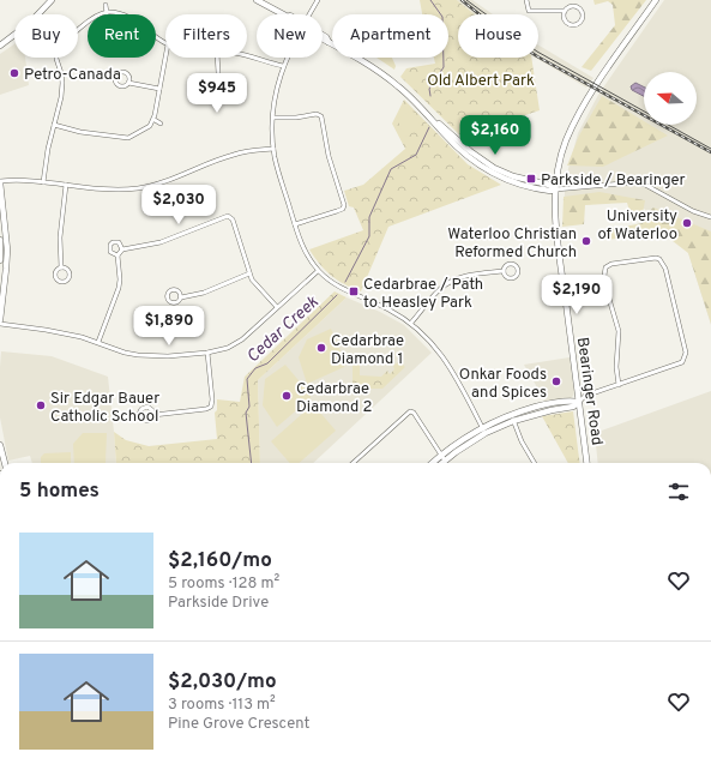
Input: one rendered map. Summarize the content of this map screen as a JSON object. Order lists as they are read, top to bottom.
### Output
{
  "streets": {
    "street": ["Bearinger Road"]
  },
  "water": ["Cedar Creek"],
  "parks": ["Old Albert Park"],
  "places": {
    "other": [
      "Petro-Canada",
      "University of Waterloo",
      "Waterloo Christian Reformed Church",
      "Cedarbrae Diamond 1",
      "Onkar Foods and Spices",
      "Cedarbrae Diamond 2",
      "Sir Edgar Bauer Catholic School"
    ],
    "transit": ["Parkside / Bearinger", "Cedarbrae / Path to Heasley Park"]
  },
  "north": "left",
  "page": {
    "chip": [
      "Buy",
      "Rent",
      "Filters",
      "New",
      "Apartment",
      "House"
    ],
    "price": [
      "$945",
      "$2,160",
      "$2,030",
      "$2,190",
      "$1,890"
    ],
    "heading": "5 homes",
    "list": [
      {
        "name": "$2,160/mo",
        "note": "5 rooms · 128 m² · Parkside Drive"
      },
      {
        "name": "$2,030/mo",
        "note": "3 rooms · 113 m² · Pine Grove Crescent"
      }
    ]
  }
}
